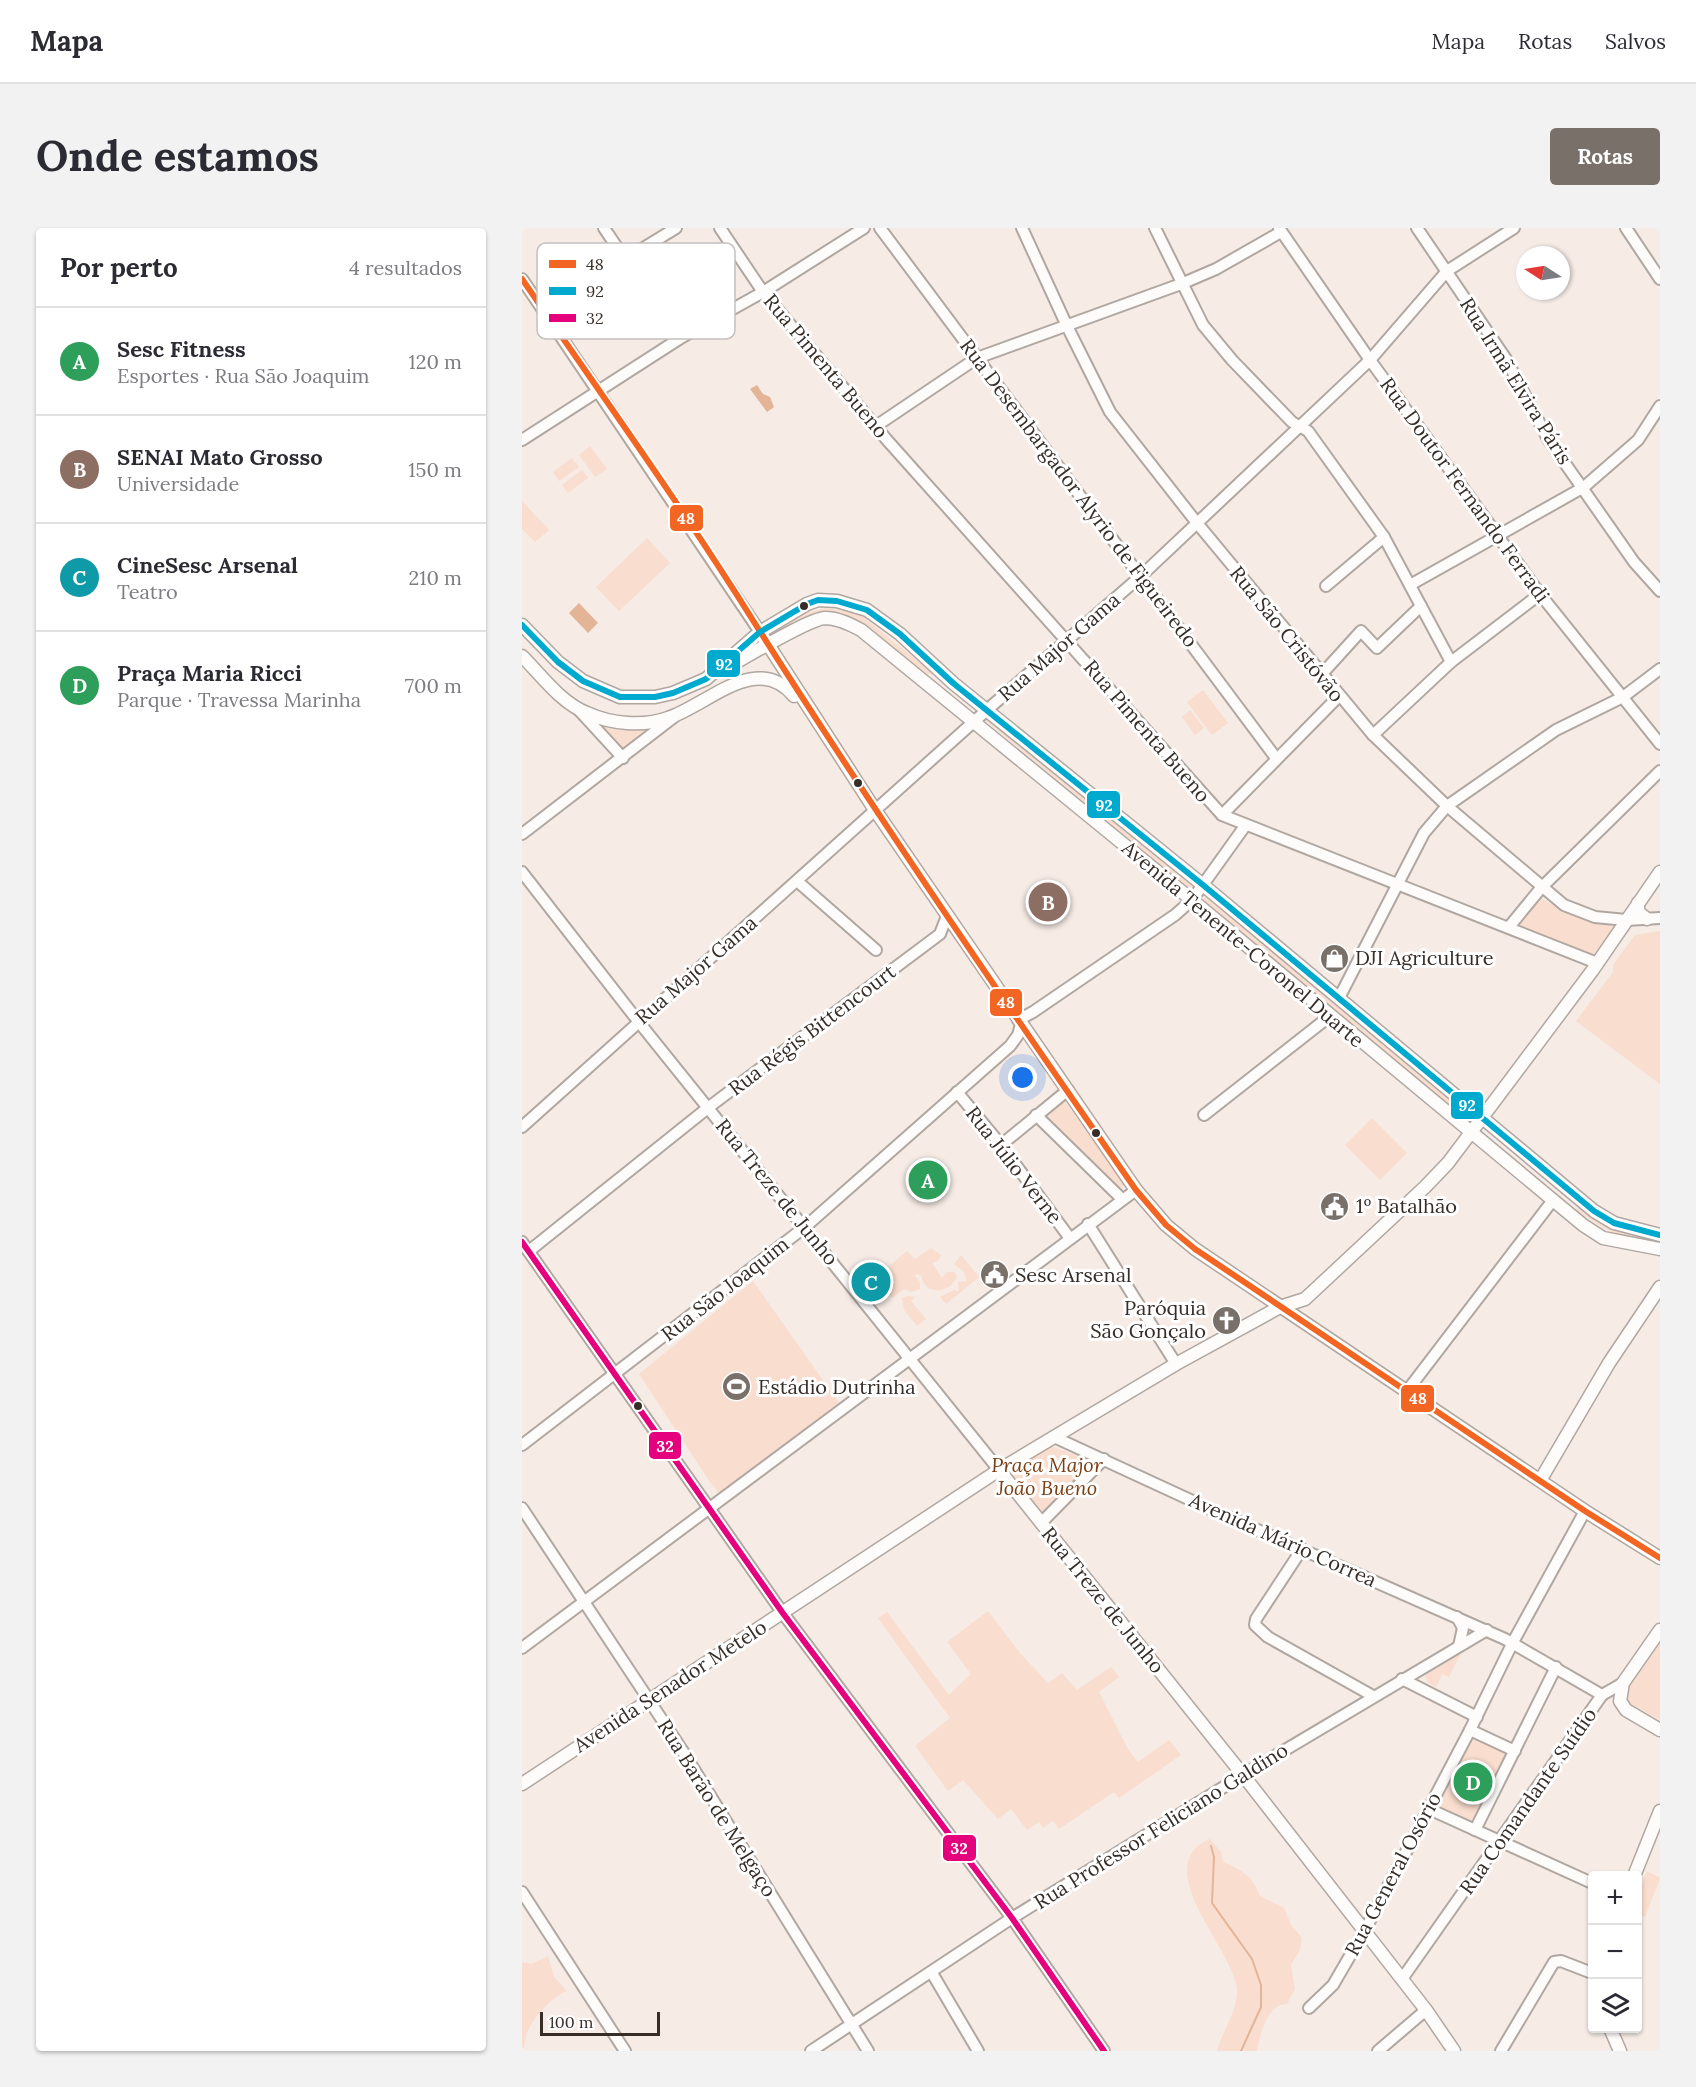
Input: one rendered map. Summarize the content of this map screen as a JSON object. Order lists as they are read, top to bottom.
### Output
{
  "streets": {
    "main road": [
      "Avenida Tenente-Coronel Duarte",
      "Rua Treze de Junho",
      "Avenida Senador Metelo",
      "Rua Comandante Suídio"
    ],
    "street": [
      "Rua Pimenta Bueno",
      "Rua Irmã Elvira Páris",
      "Rua Doutor Fernando Ferradi",
      "Rua Desembargador Alyrio de Figueiredo",
      "Rua São Cristóvão",
      "Rua Major Gama",
      "Rua Régis Bittencourt",
      "Rua Júlio Verne",
      "Rua São Joaquim",
      "Avenida Mário Correa",
      "Rua Barão de Melgaço",
      "Rua Professor Feliciano Galdino",
      "Rua General Osório"
    ]
  },
  "crossings": [
    ["Rua Pimenta Bueno", "Rua Major Gama"],
    ["Rua Irmã Elvira Páris", "Rua Major Gama"],
    ["Rua Doutor Fernando Ferradi", "Rua Major Gama"],
    ["Rua Desembargador Alyrio de Figueiredo", "Rua Major Gama"],
    ["Rua São Cristóvão", "Rua Major Gama"],
    ["Rua Major Gama", "Avenida Tenente-Coronel Duarte"],
    ["Rua Major Gama", "Rua Treze de Junho"],
    ["Rua Régis Bittencourt", "Rua Treze de Junho"],
    ["Rua Júlio Verne", "Rua São Joaquim"],
    ["Rua Treze de Junho", "Rua São Joaquim"],
    ["Rua Treze de Junho", "Avenida Senador Metelo"],
    ["Rua Treze de Junho", "Rua Comandante Suídio"],
    ["Rua Treze de Junho", "Rua Professor Feliciano Galdino"],
    ["Rua Treze de Junho", "Rua General Osório"],
    ["Avenida Mário Correa", "Avenida Senador Metelo"],
    ["Avenida Mário Correa", "Rua Comandante Suídio"],
    ["Avenida Mário Correa", "Rua Professor Feliciano Galdino"],
    ["Avenida Mário Correa", "Rua General Osório"],
    ["Avenida Senador Metelo", "Rua Barão de Melgaço"],
    ["Rua Barão de Melgaço", "Rua Professor Feliciano Galdino"]
  ],
  "parks": ["Praça Major João Bueno"],
  "places": {
    "shop": ["DJI Agriculture"],
    "public building": ["1º Batalhão", "Sesc Arsenal"],
    "church": ["Paróquia São Gonçalo"],
    "sports": ["Estádio Dutrinha"]
  },
  "lines": ["transit line 48", "transit line 92", "transit line 32"],
  "legend": ["48", "92", "32"],
  "scale_bar": "100 m",
  "north": "left",
  "page": {
    "header": "Mapa",
    "nav": ["Mapa", "Rotas", "Salvos"],
    "buttons": "Rotas",
    "title": "Onde estamos",
    "heading": ["Por perto", "4 resultados"],
    "list": [
      {
        "mark": "A",
        "name": "Sesc Fitness",
        "note": "Esportes · Rua São Joaquim",
        "value": "120 m"
      },
      {
        "mark": "B",
        "name": "SENAI Mato Grosso",
        "note": "Universidade",
        "value": "150 m"
      },
      {
        "mark": "C",
        "name": "CineSesc Arsenal",
        "note": "Teatro",
        "value": "210 m"
      },
      {
        "mark": "D",
        "name": "Praça Maria Ricci",
        "note": "Parque · Travessa Marinha",
        "value": "700 m"
      }
    ],
    "pins": [
      "B",
      "A",
      "C",
      "D"
    ],
    "map_buttons": ["+", "−"],
    "scale": "100 m"
  }
}
